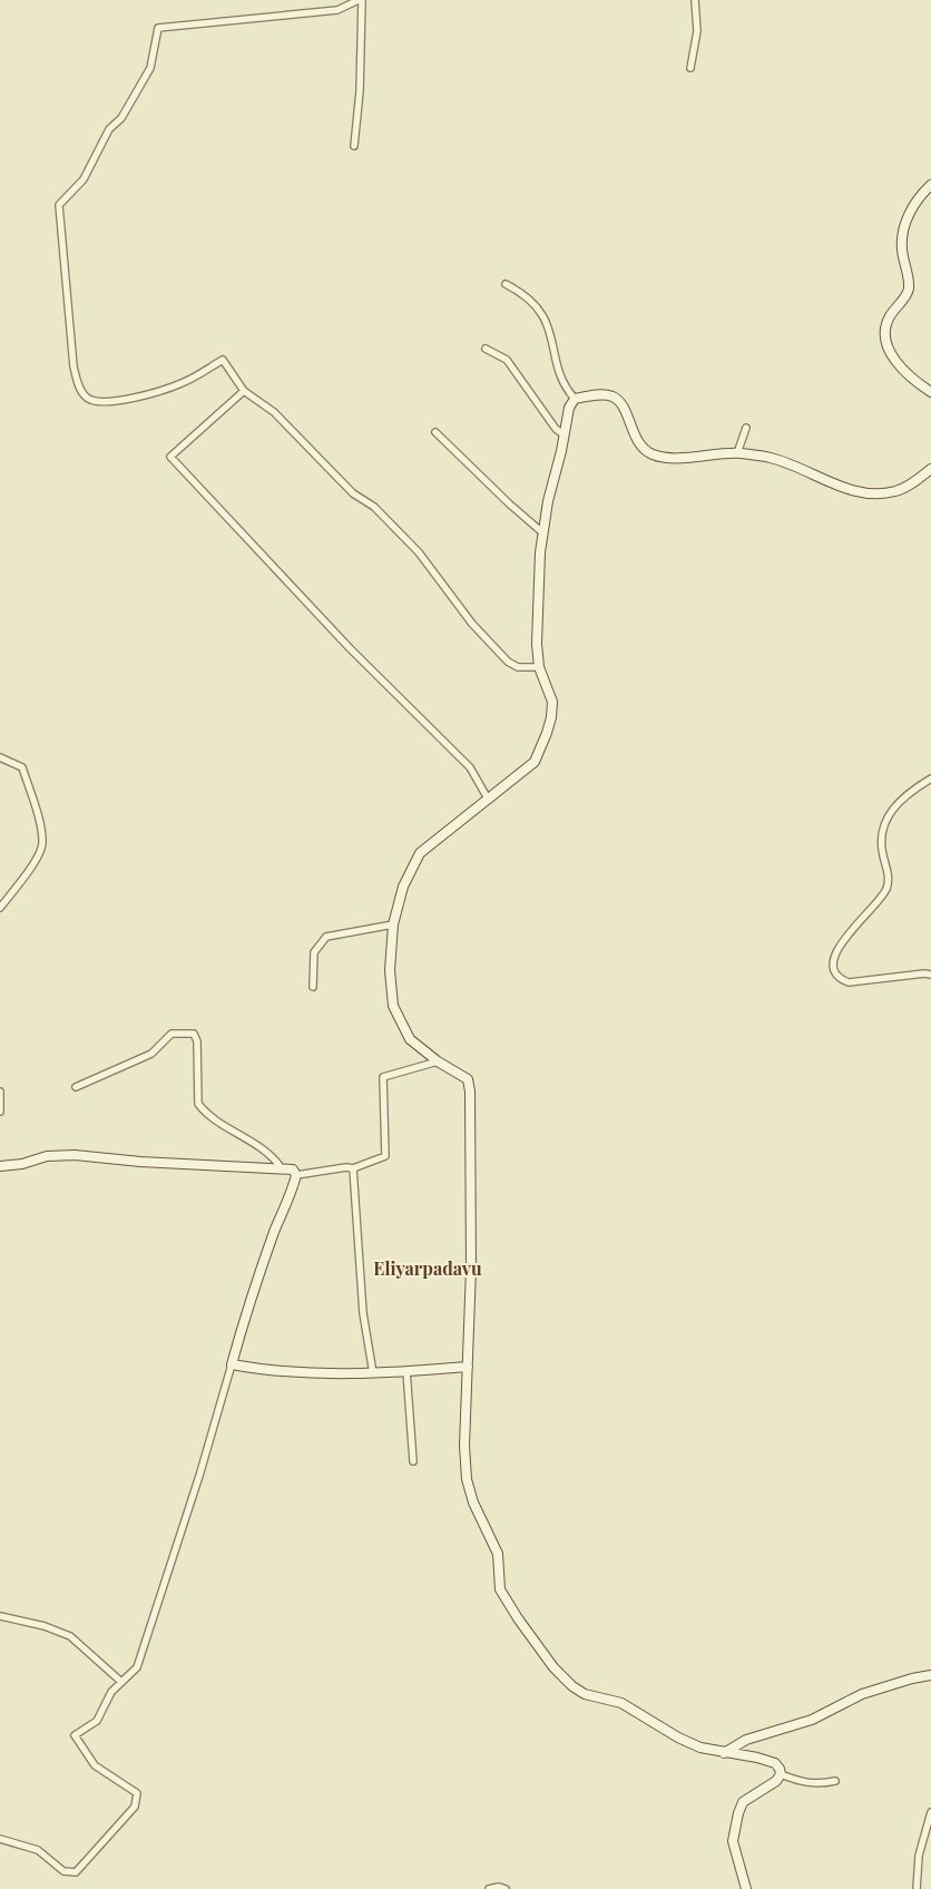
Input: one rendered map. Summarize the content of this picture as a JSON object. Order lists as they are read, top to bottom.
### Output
{
  "districts": ["Eliyarpadavu"]
}
